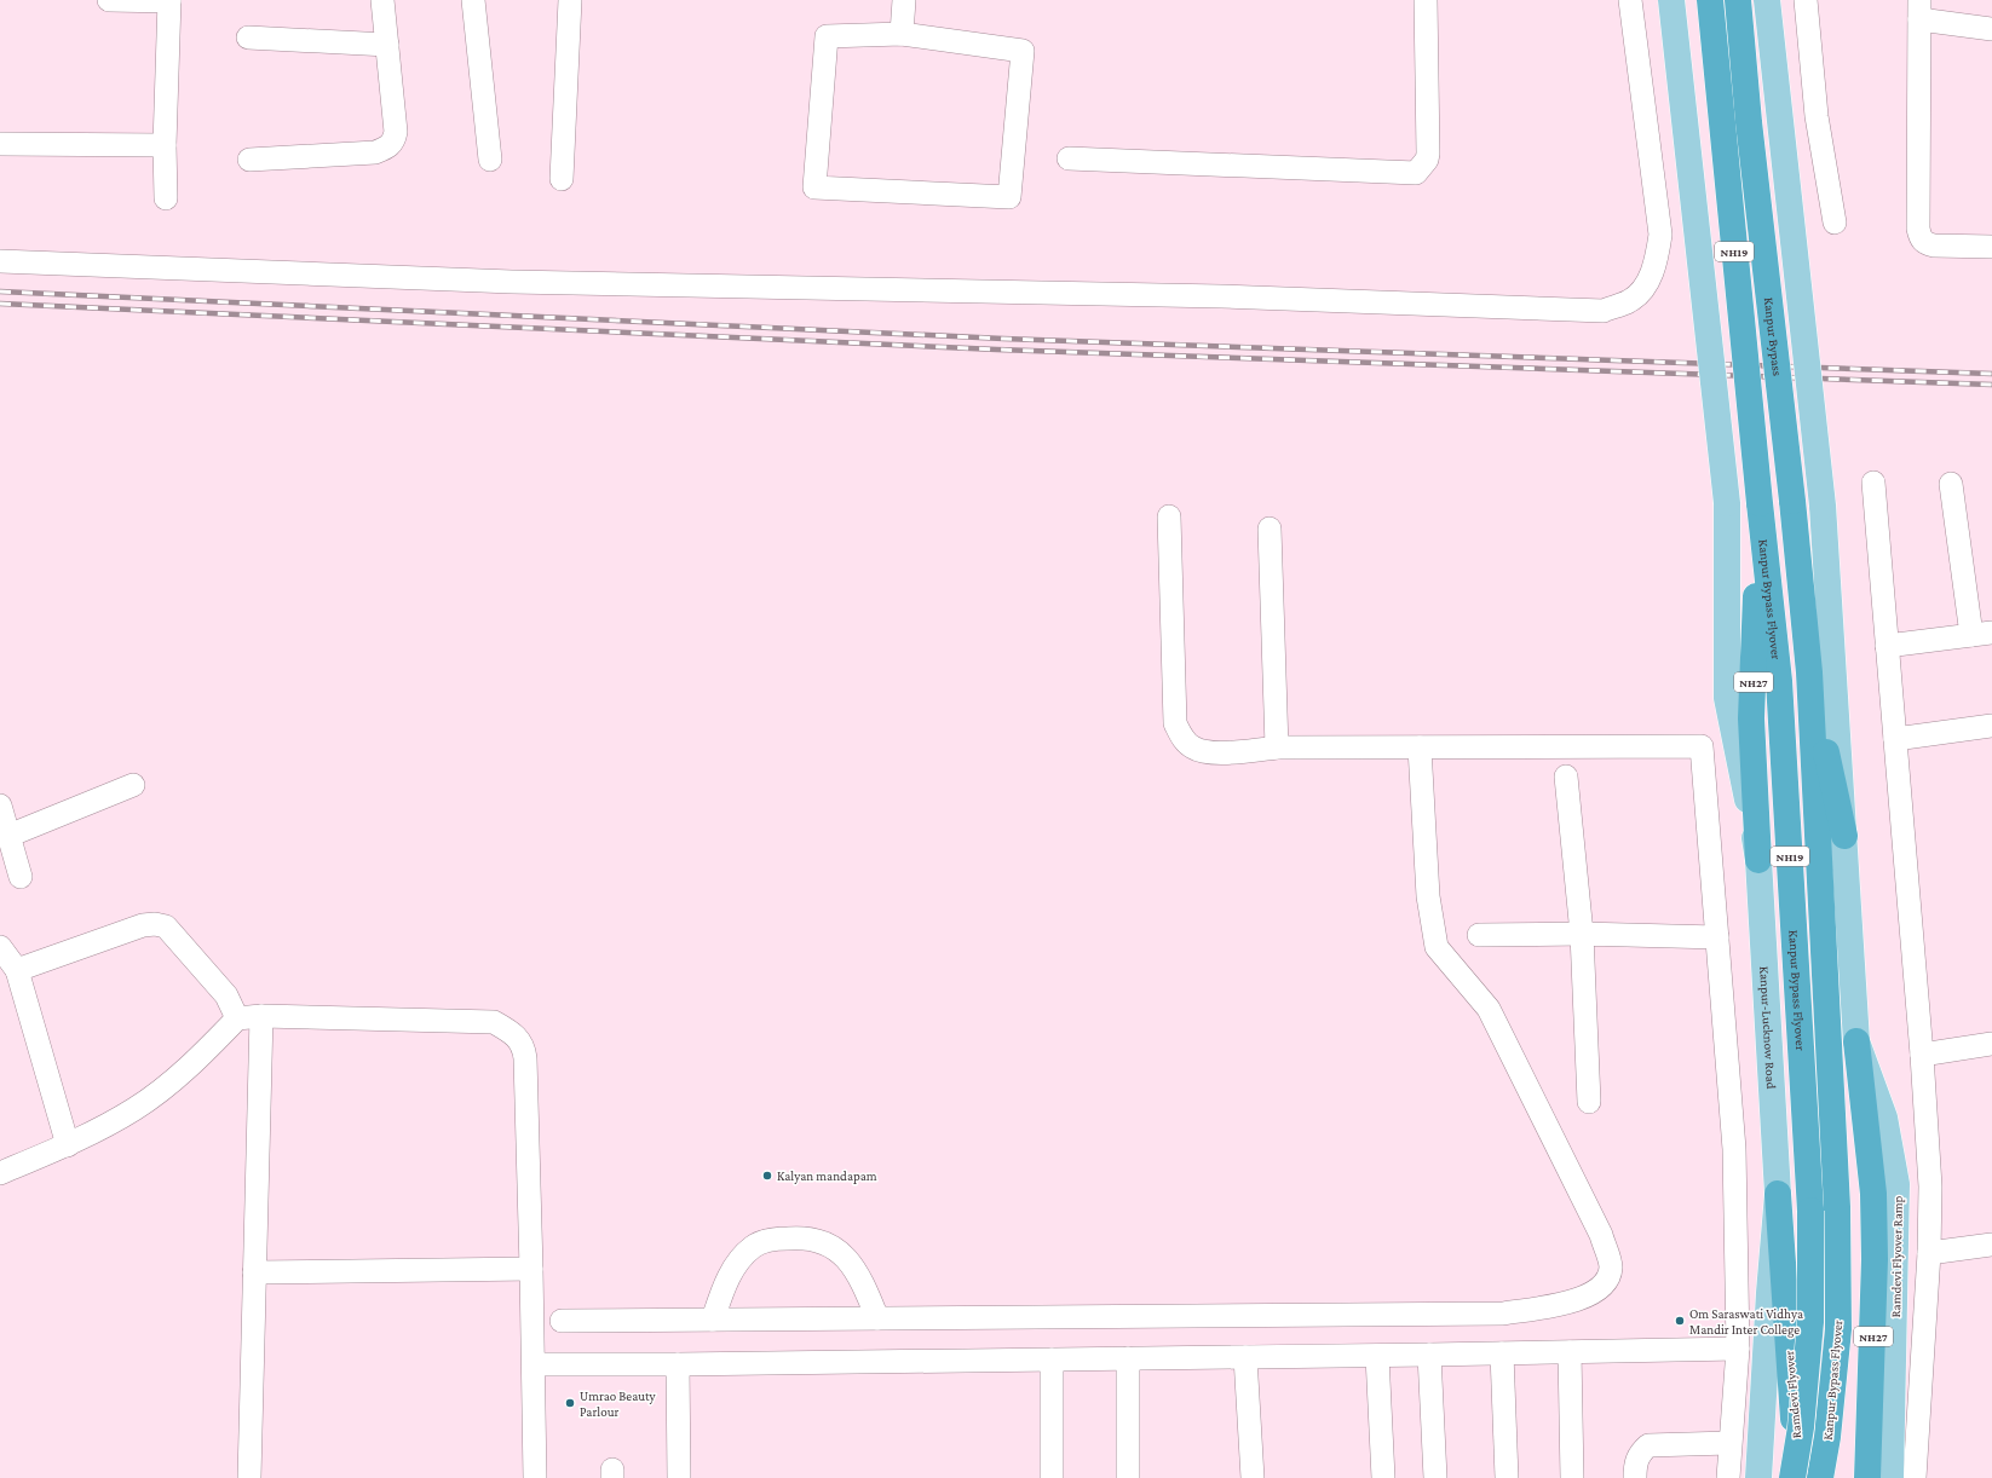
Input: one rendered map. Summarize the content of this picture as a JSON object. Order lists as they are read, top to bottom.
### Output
{
  "streets": {
    "highway": [
      "NH19",
      "Kanpur Bypass",
      "Kanpur Bypass Flyover",
      "NH27",
      "Ramdevi Flyover"
    ],
    "main road": ["Kanpur-Lucknow Road", "Ramdevi Flyover Ramp"]
  },
  "crossings": [
    ["NH19", "Kanpur Bypass Flyover"],
    ["NH19", "NH27"],
    ["Kanpur Bypass", "Kanpur Bypass Flyover"],
    ["Kanpur Bypass", "NH27"],
    ["Kanpur Bypass Flyover", "NH27"],
    ["NH27", "Kanpur-Lucknow Road"],
    ["NH27", "Ramdevi Flyover Ramp"],
    ["Kanpur-Lucknow Road", "Ramdevi Flyover"]
  ],
  "places": ["Kalyan mandapam", "Om Saraswati Vidhya Mandir Inter College", "Umrao Beauty Parlour"]
}
